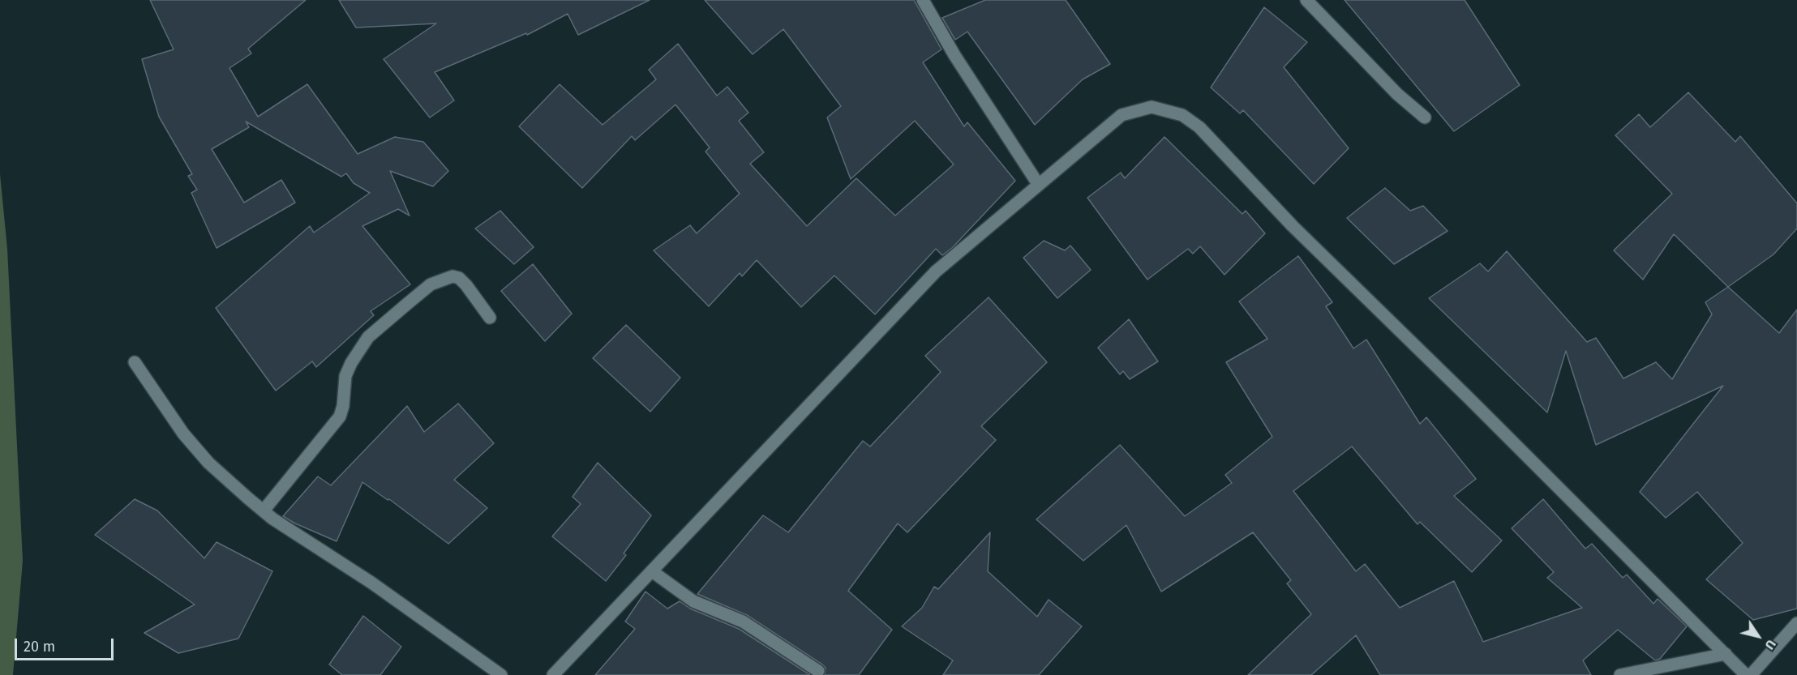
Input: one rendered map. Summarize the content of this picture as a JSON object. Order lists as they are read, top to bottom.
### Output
{
  "scale_bar": "20 m",
  "north": "bottom right"
}
